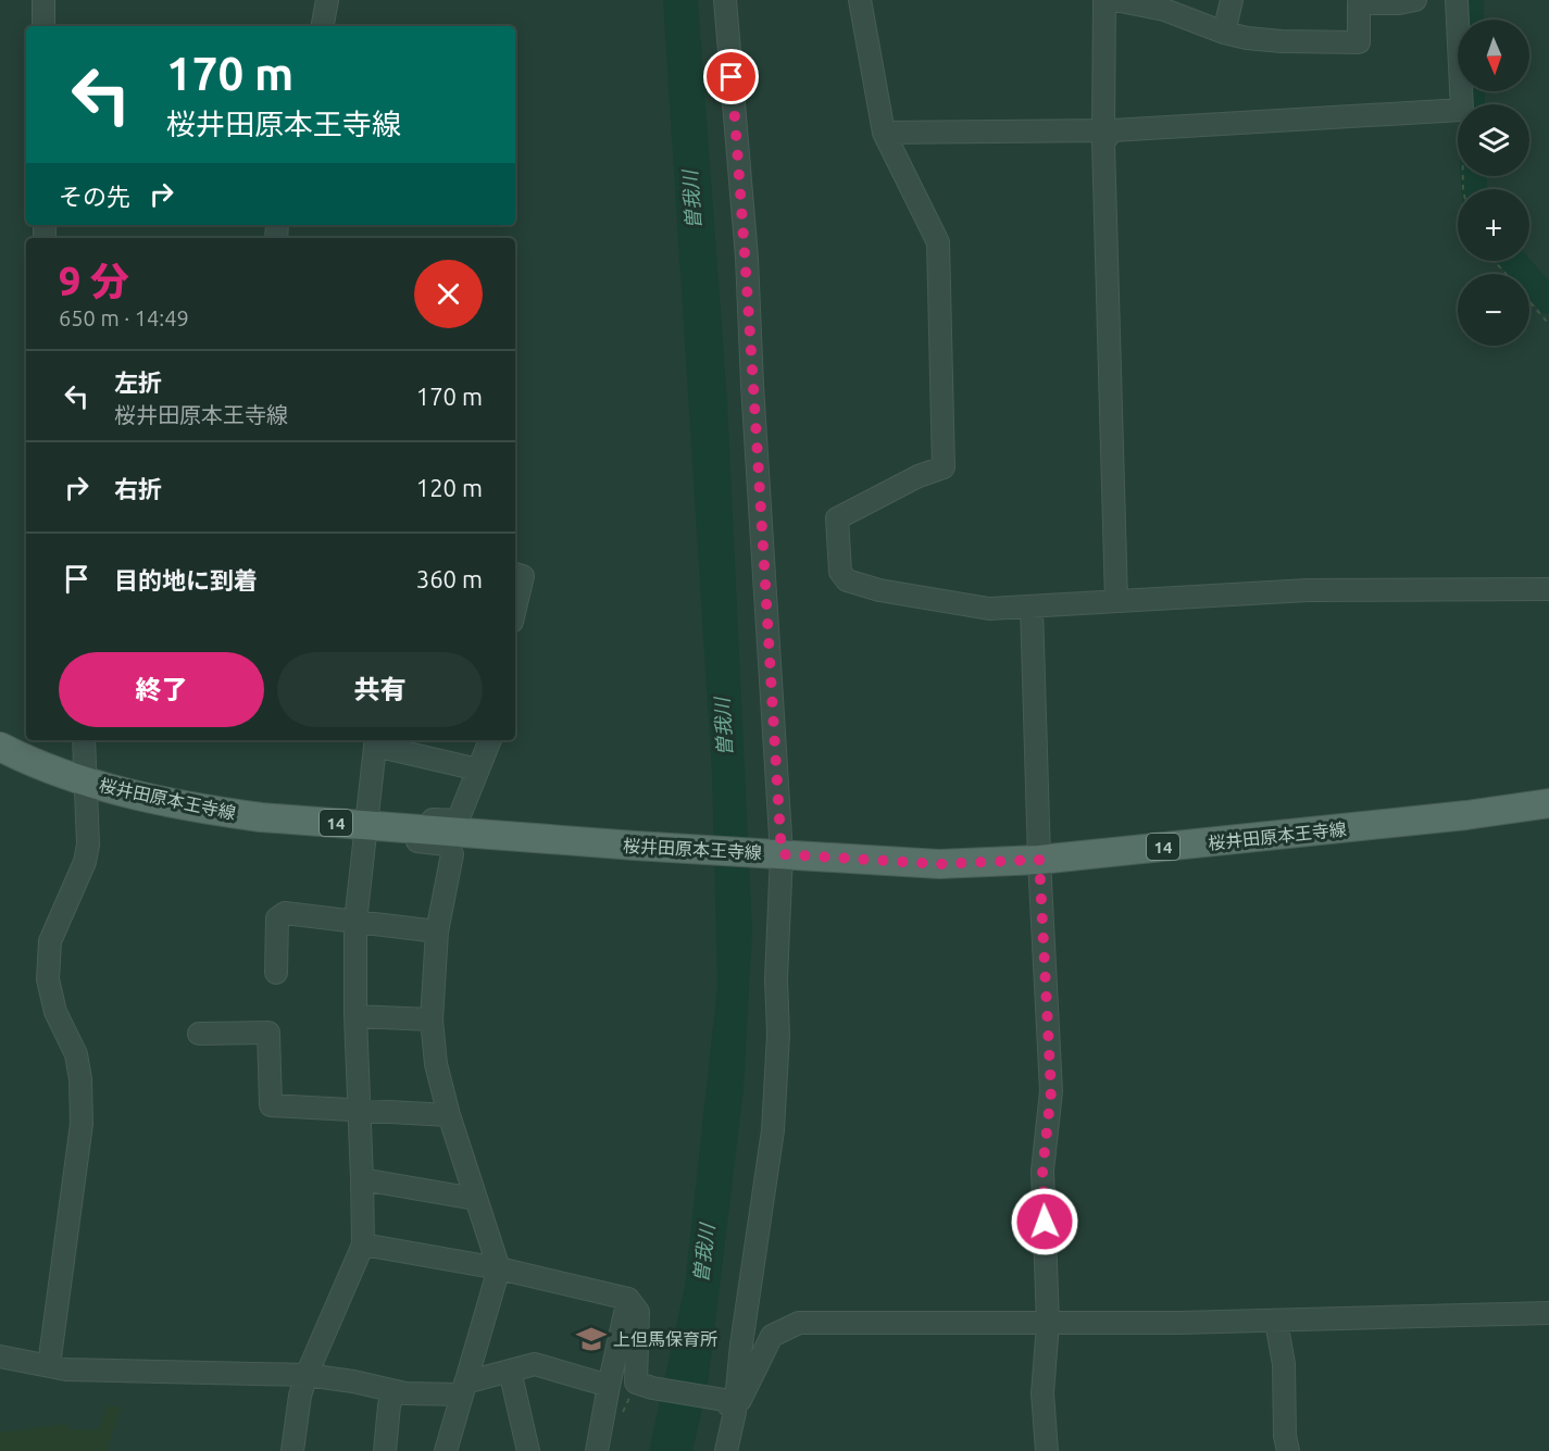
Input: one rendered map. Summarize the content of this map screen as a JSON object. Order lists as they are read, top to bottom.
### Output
{
  "streets": {
    "main road": ["桜井田原本王寺線", "14"]
  },
  "water": ["曽我川"],
  "places": {
    "school or university": ["上但馬保育所"]
  },
  "north": "bottom",
  "page": {
    "map_buttons": ["+", "−"],
    "turn": ["170 m", "桜井田原本王寺線"],
    "then": "その先",
    "heading": ["9 分", "650 m · 14:49"],
    "list": [
      {
        "name": "左折",
        "note": "桜井田原本王寺線",
        "value": "170 m"
      },
      {
        "name": "右折",
        "value": "120 m"
      },
      {
        "name": "目的地に到着",
        "value": "360 m"
      }
    ],
    "buttons": ["終了", "共有"]
  }
}
